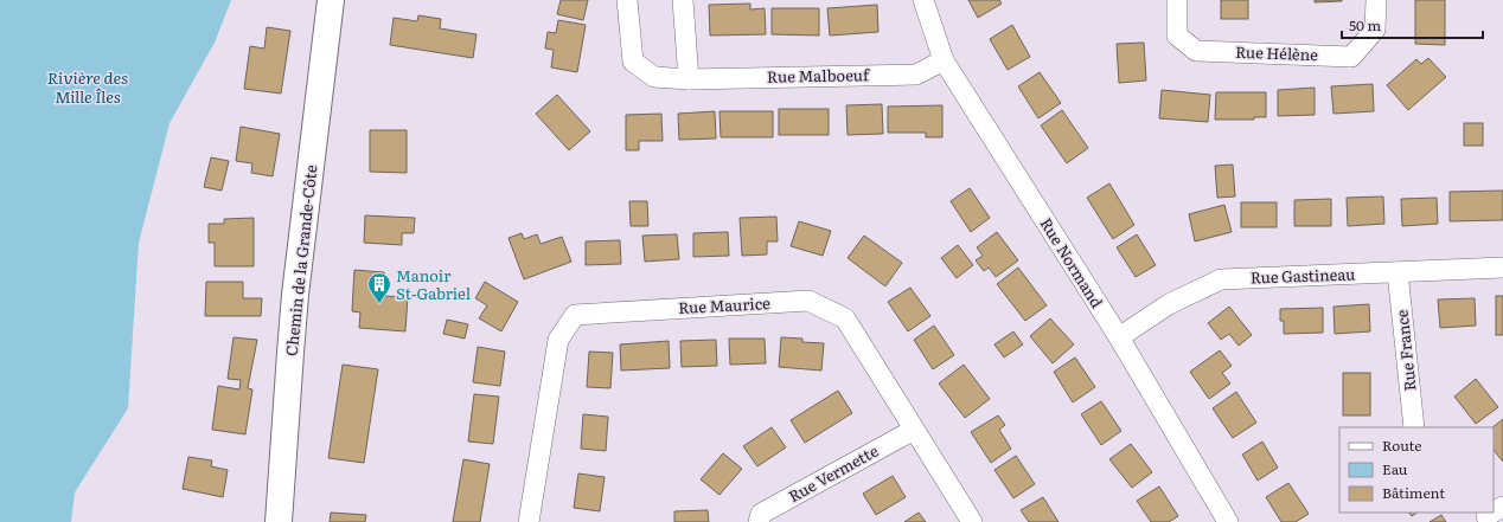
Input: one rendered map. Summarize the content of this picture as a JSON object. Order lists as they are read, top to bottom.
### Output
{
  "streets": {
    "main road": ["Chemin de la Grande-Côte"],
    "street": [
      "Rue Hélène",
      "Rue Malboeuf",
      "Rue Normand",
      "Rue Gastineau",
      "Rue Maurice",
      "Rue France",
      "Rue Vermette"
    ]
  },
  "crossings": [
    ["Rue Malboeuf", "Rue Normand"],
    ["Rue Normand", "Rue Gastineau"],
    ["Rue Gastineau", "Rue France"],
    ["Rue Maurice", "Rue Vermette"]
  ],
  "water": ["Rivière des Mille Îles"],
  "places": {
    "building": ["Manoir St-Gabriel"]
  },
  "legend": ["Route", "Eau", "Bâtiment"],
  "scale_bar": "50 m"
}
